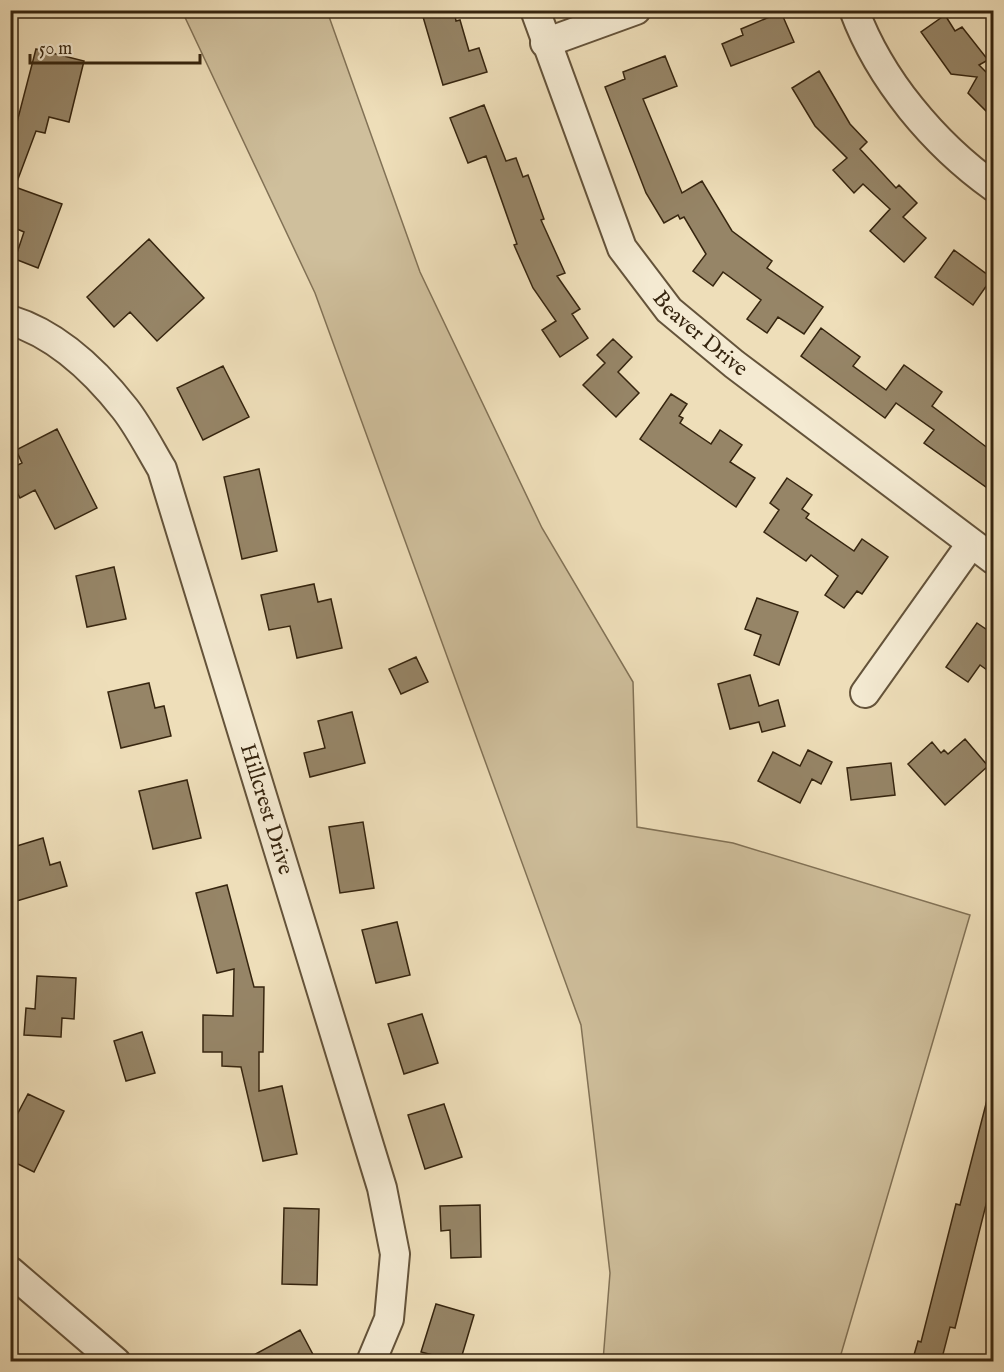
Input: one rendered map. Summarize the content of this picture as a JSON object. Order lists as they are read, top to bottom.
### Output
{
  "streets": {
    "street": ["Beaver Drive", "Hillcrest Drive"]
  },
  "scale_bar": "50 m"
}
